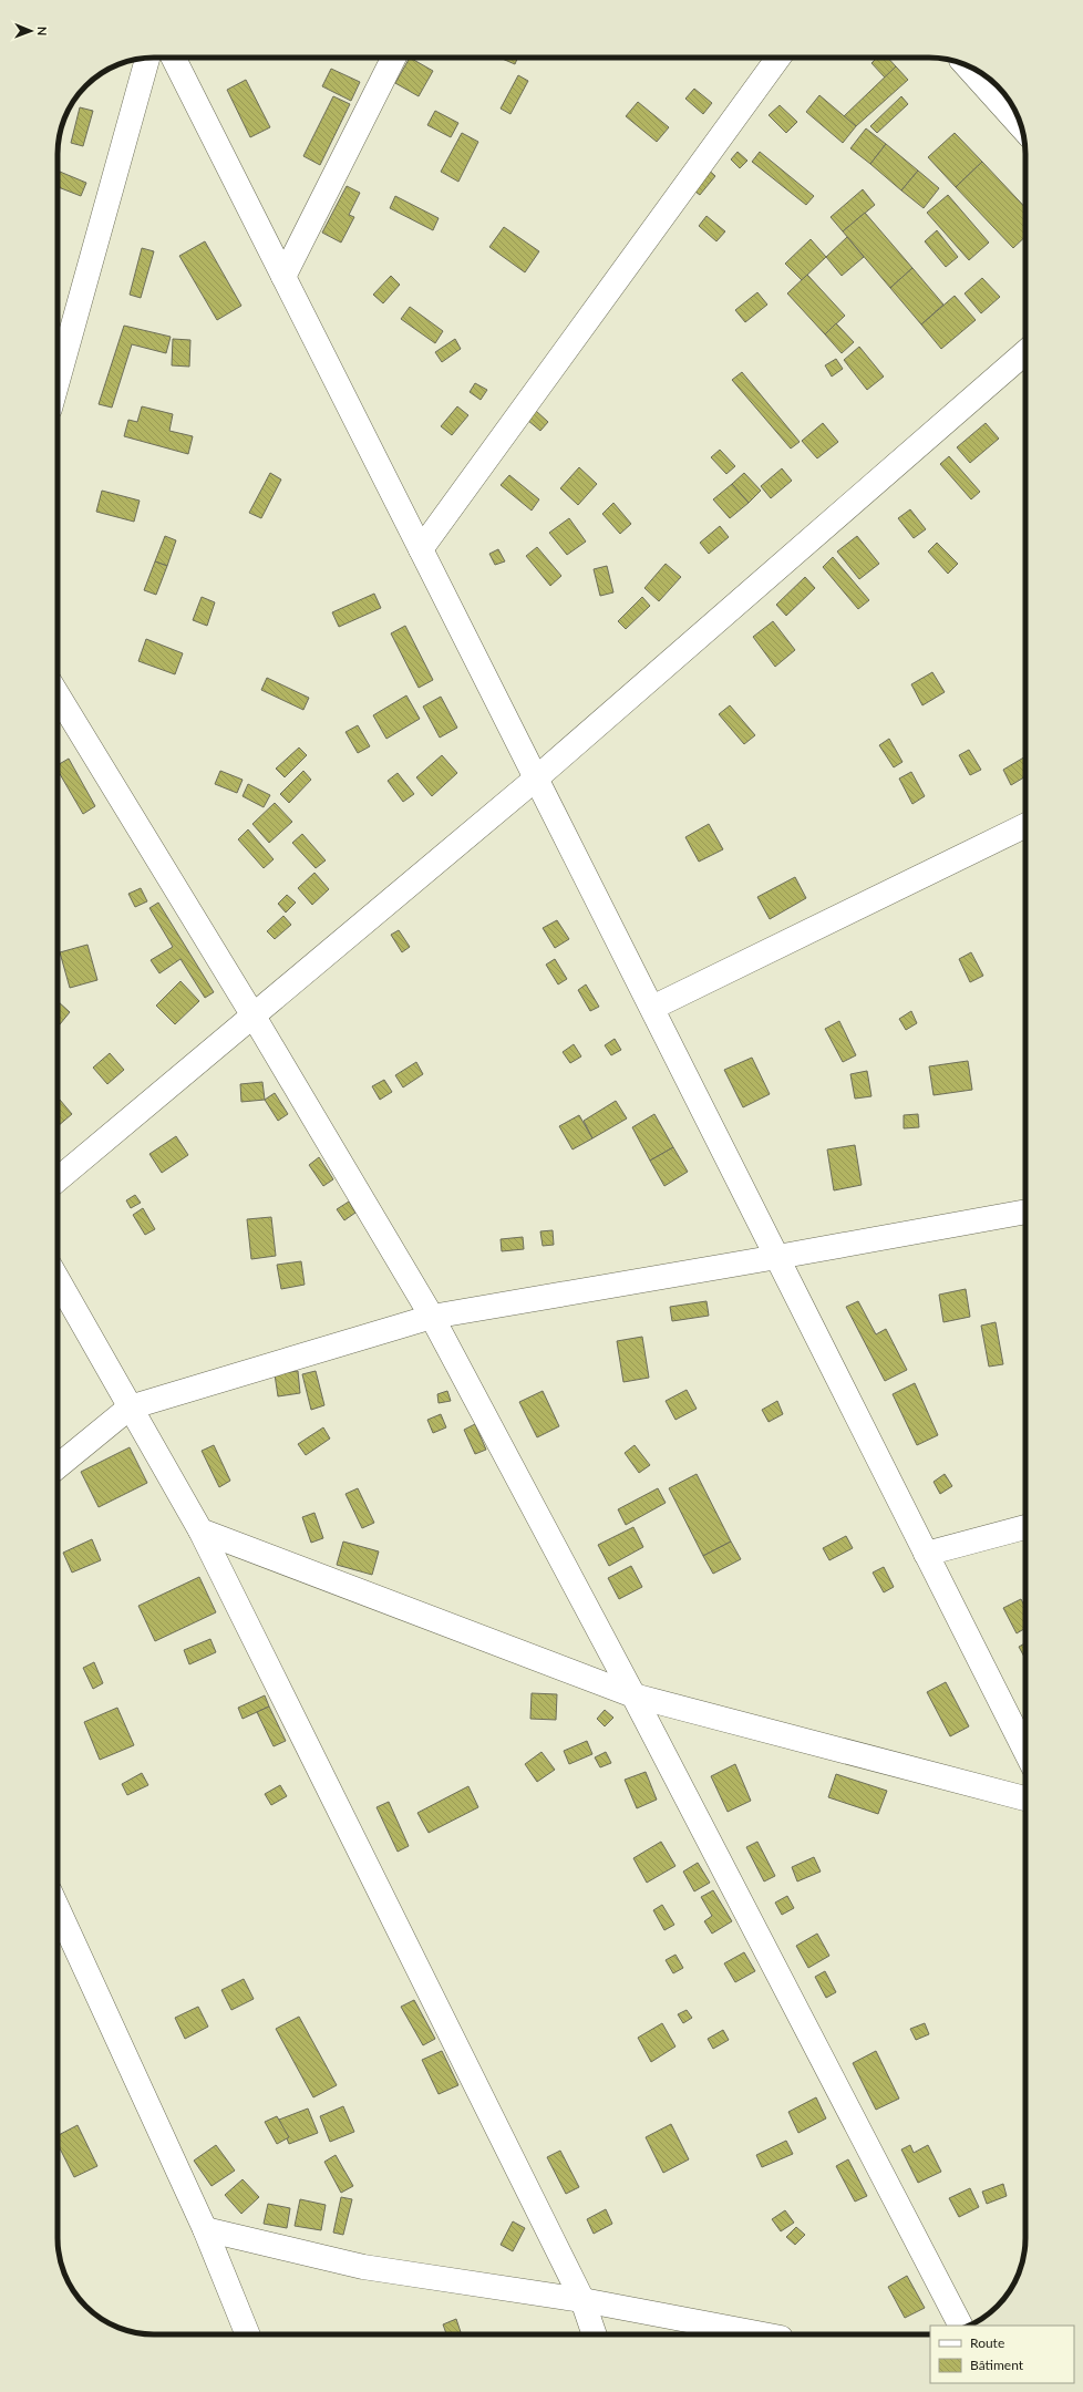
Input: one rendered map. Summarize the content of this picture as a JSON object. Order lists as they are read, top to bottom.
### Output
{
  "legend": ["Route", "Bâtiment"],
  "north": "right"
}
